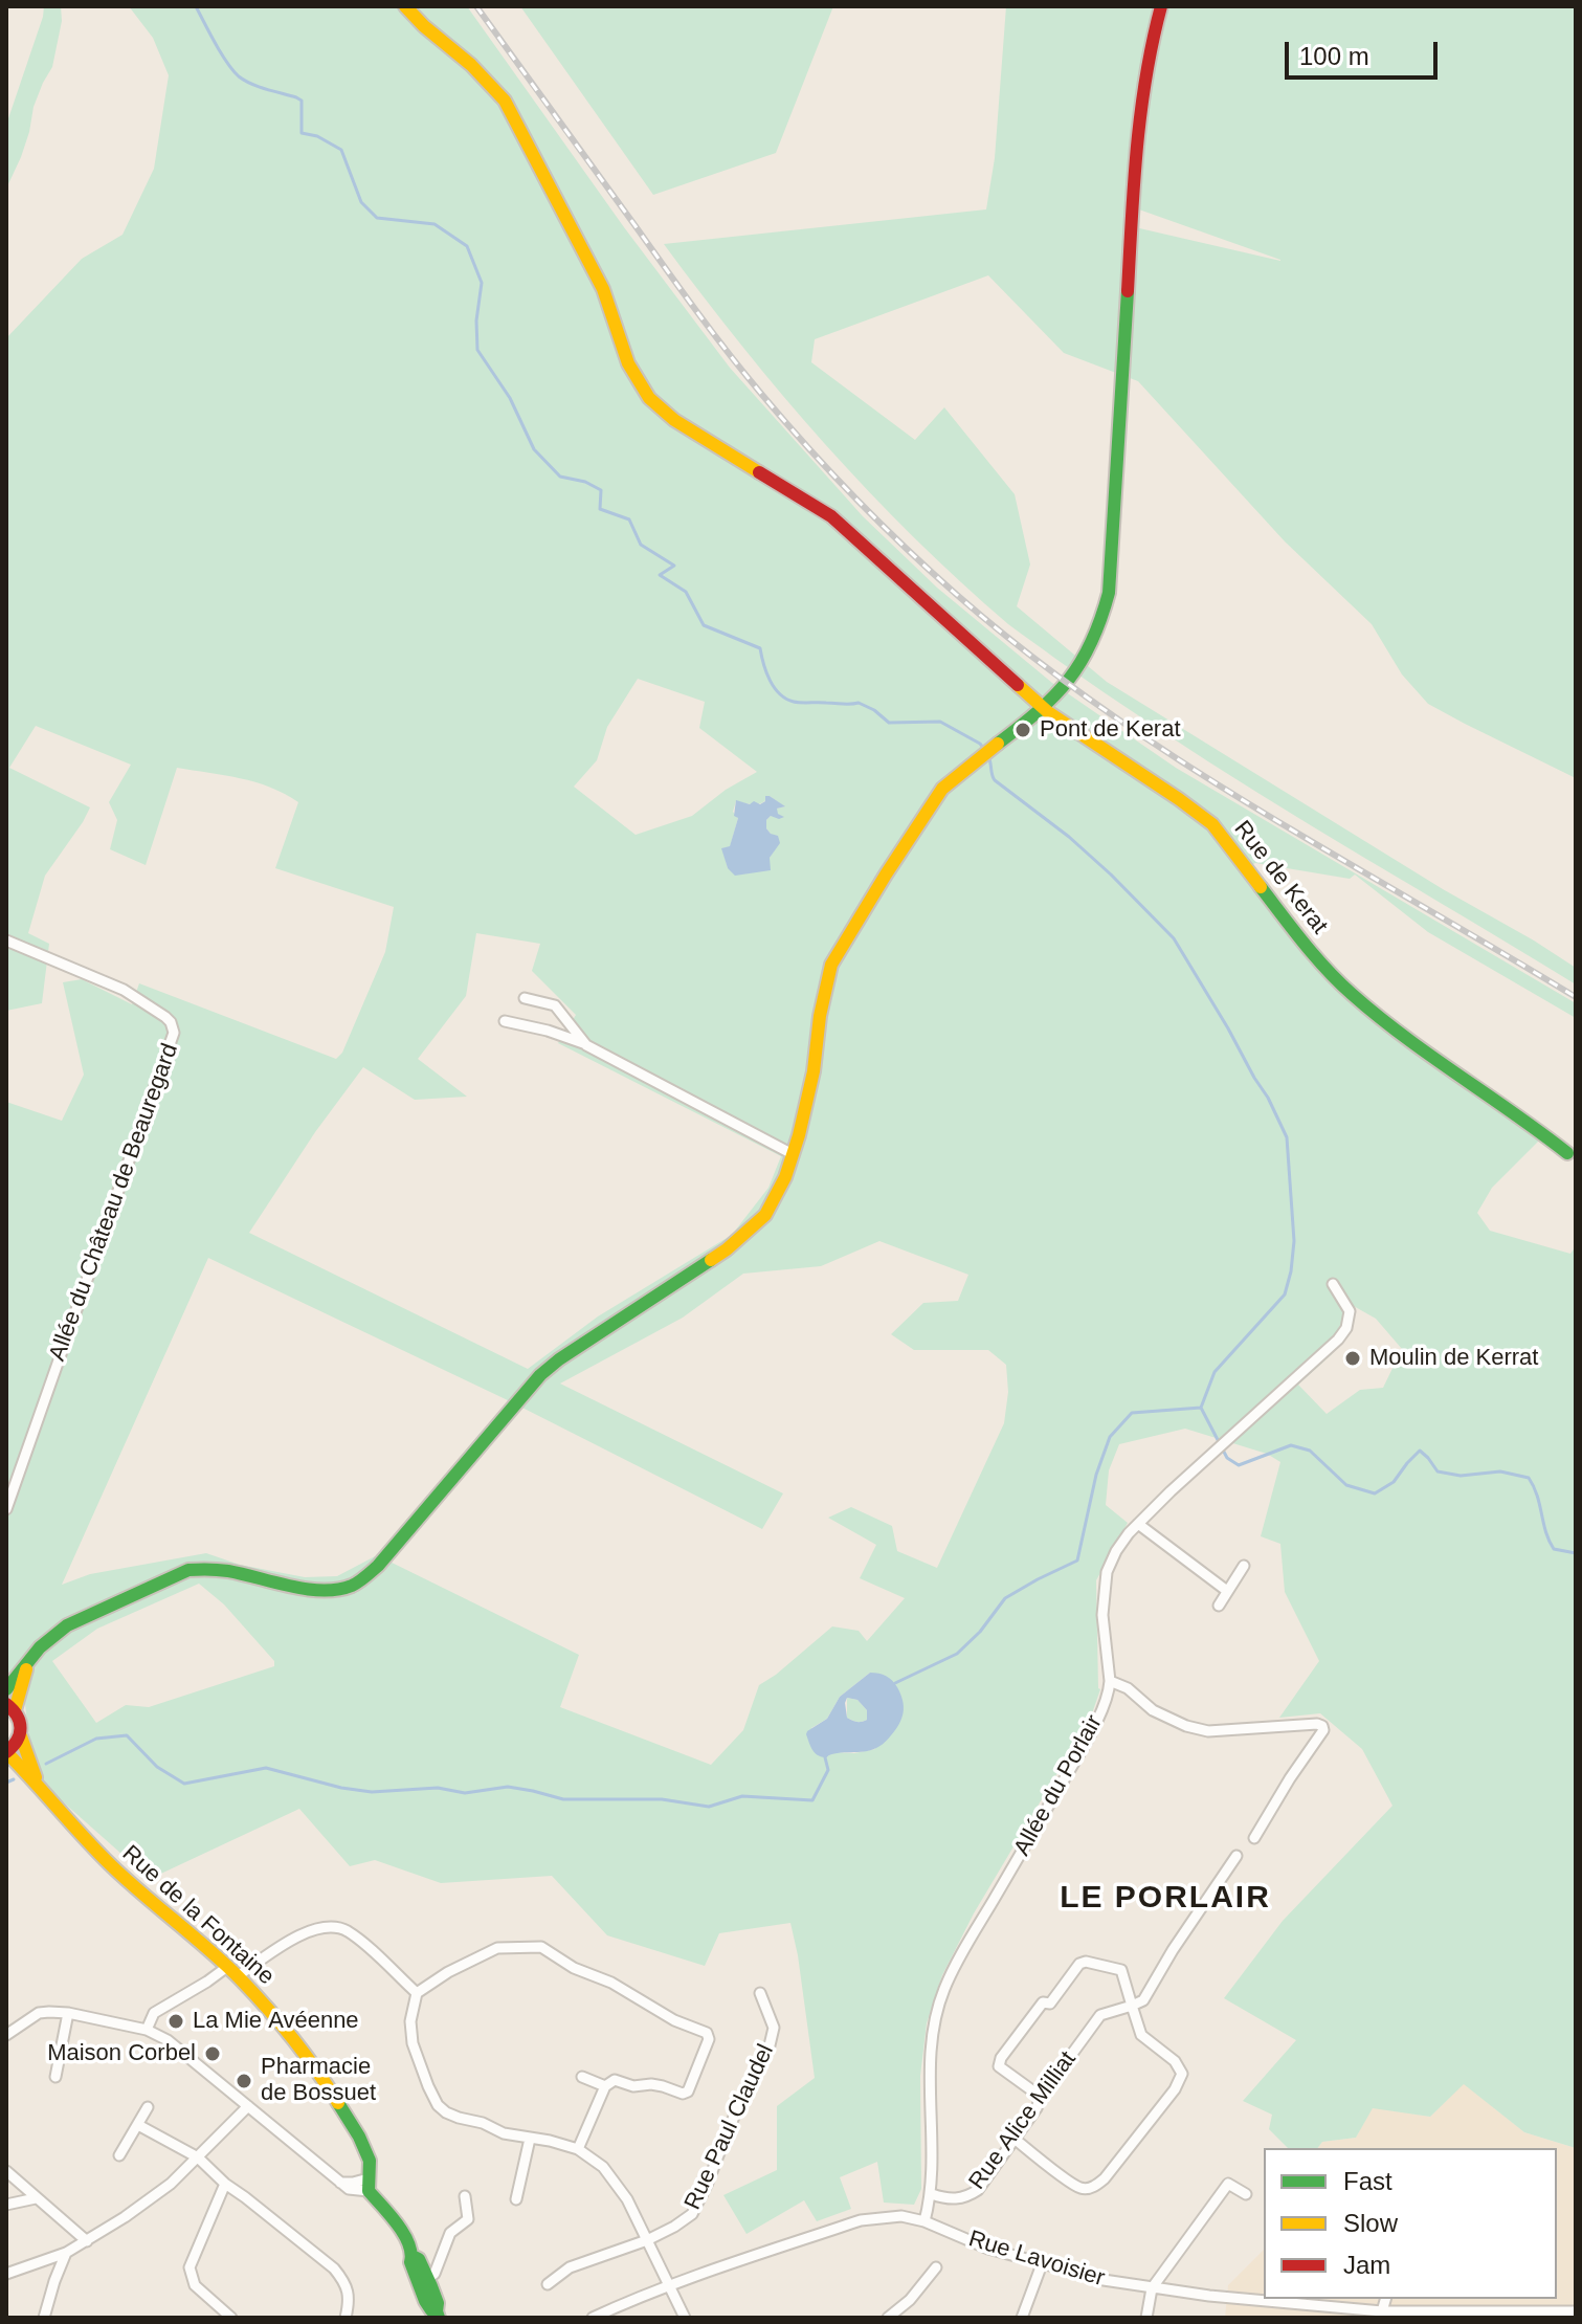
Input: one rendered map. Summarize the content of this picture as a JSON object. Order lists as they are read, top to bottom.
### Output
{
  "streets": {
    "main road": ["Rue de Kerat", "Rue de la Fontaine"],
    "street": [
      "Allée du Château de Beauregard",
      "Allée du Porlair",
      "Rue Alice Milliat",
      "Rue Paul Claudel",
      "Rue Lavoisier"
    ]
  },
  "crossings": [
    ["Allée du Porlair", "Rue Alice Milliat"],
    ["Allée du Porlair", "Rue Lavoisier"]
  ],
  "districts": ["LE PORLAIR"],
  "places": [
    "Pont de Kerat",
    "Moulin de Kerrat",
    "La Mie Avéenne",
    "Maison Corbel",
    "Pharmacie de Bossuet"
  ],
  "legend": ["Fast", "Slow", "Jam"],
  "scale_bar": "100 m"
}
